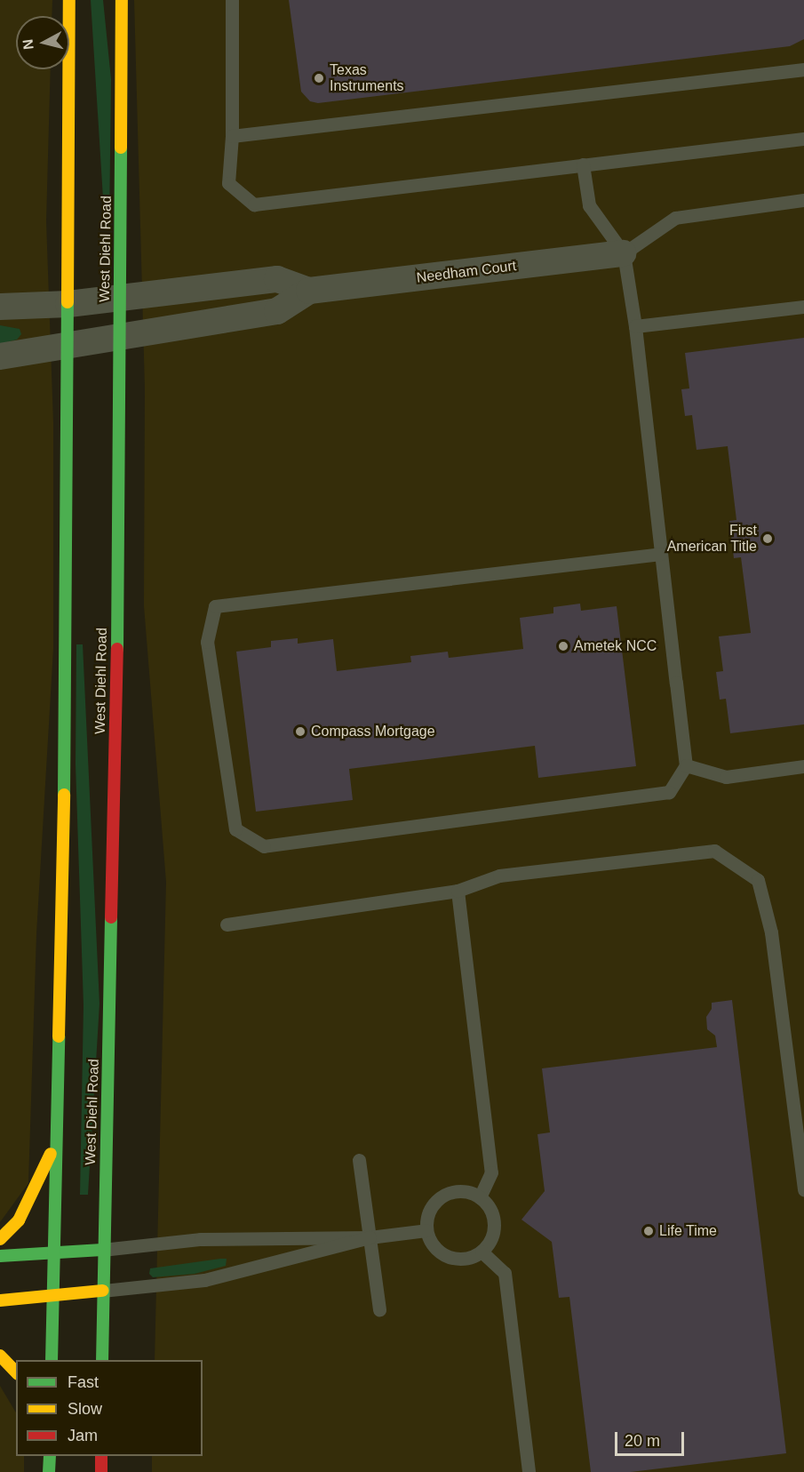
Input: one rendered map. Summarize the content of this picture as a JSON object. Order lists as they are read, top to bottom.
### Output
{
  "streets": {
    "street": ["West Diehl Road", "Needham Court"]
  },
  "crossings": [
    ["West Diehl Road", "Needham Court"]
  ],
  "places": [
    "Texas Instruments",
    "First American Title",
    "Ametek NCC",
    "Compass Mortgage",
    "Life Time"
  ],
  "legend": ["Fast", "Slow", "Jam"],
  "scale_bar": "20 m",
  "north": "left"
}
